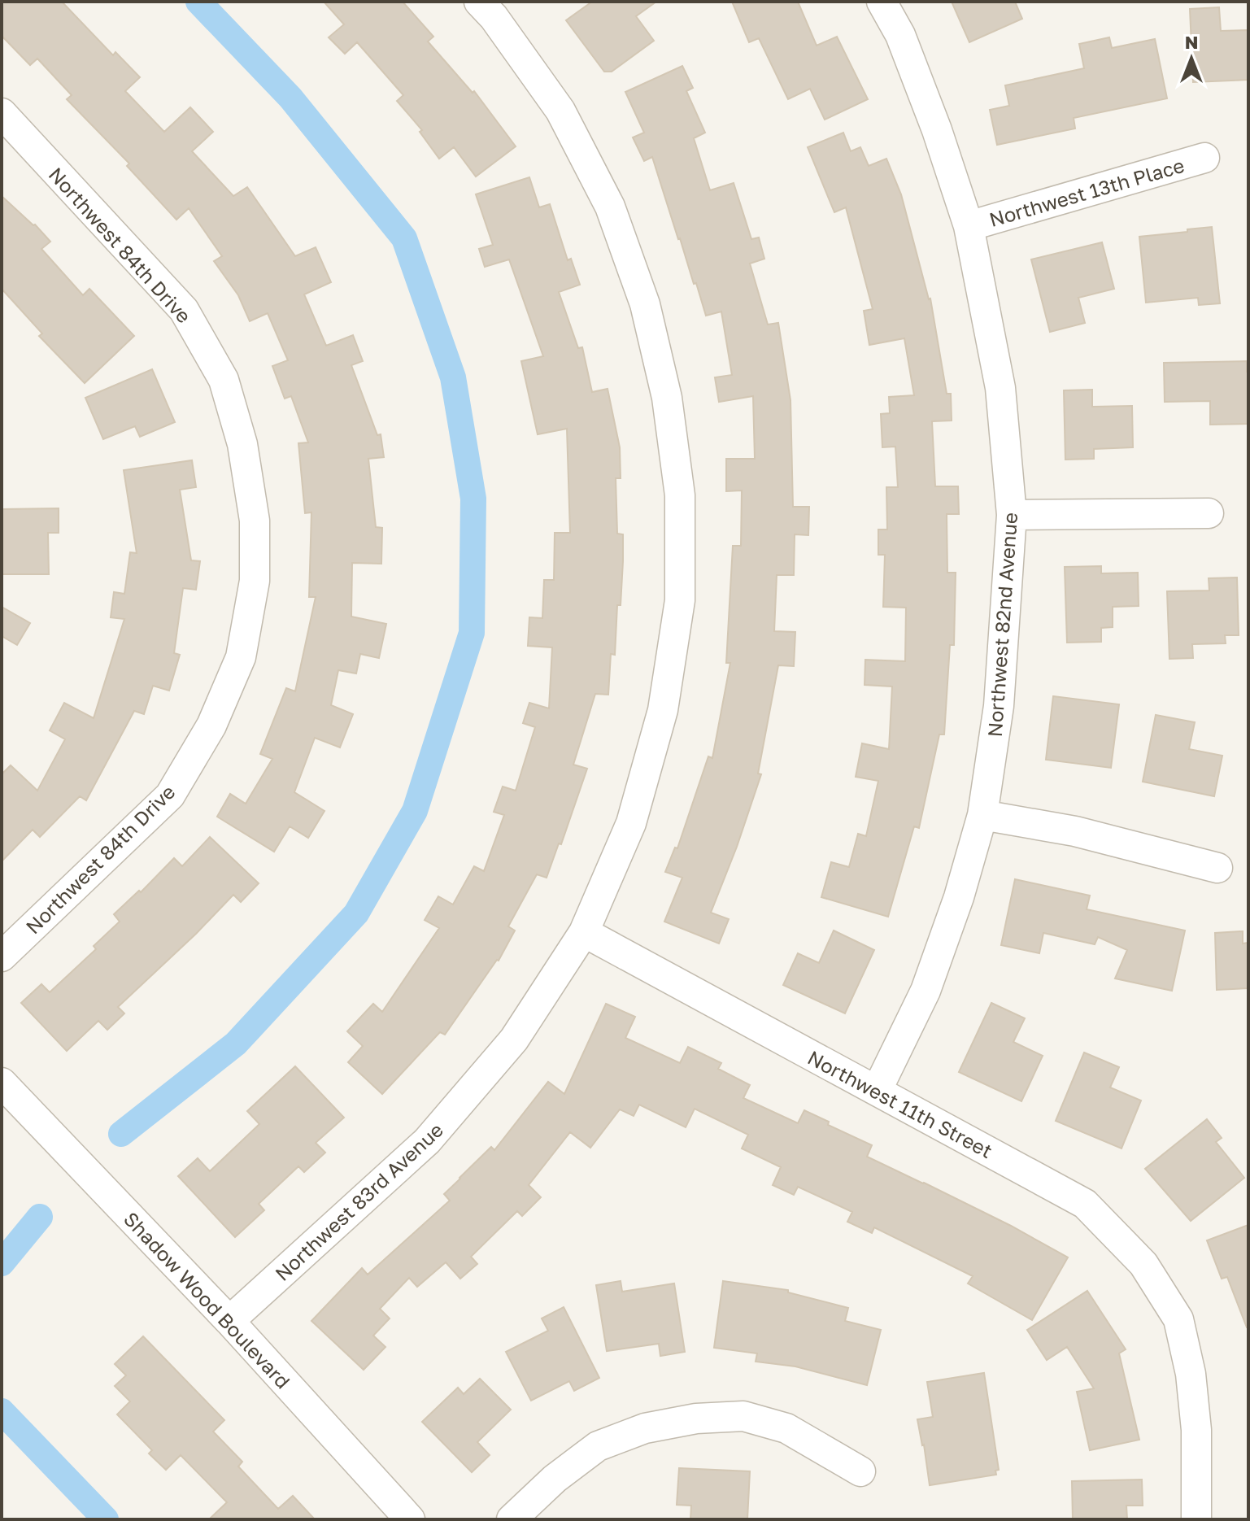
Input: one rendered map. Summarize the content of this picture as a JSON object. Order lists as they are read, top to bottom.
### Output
{
  "streets": {
    "street": [
      "Northwest 13th Place",
      "Northwest 84th Drive",
      "Northwest 82nd Avenue",
      "Northwest 11th Street",
      "Northwest 83rd Avenue",
      "Shadow Wood Boulevard"
    ]
  },
  "crossings": [
    ["Northwest 13th Place", "Northwest 82nd Avenue"],
    ["Northwest 82nd Avenue", "Northwest 11th Street"],
    ["Northwest 11th Street", "Northwest 83rd Avenue"],
    ["Northwest 83rd Avenue", "Shadow Wood Boulevard"]
  ],
  "north": "top"
}
